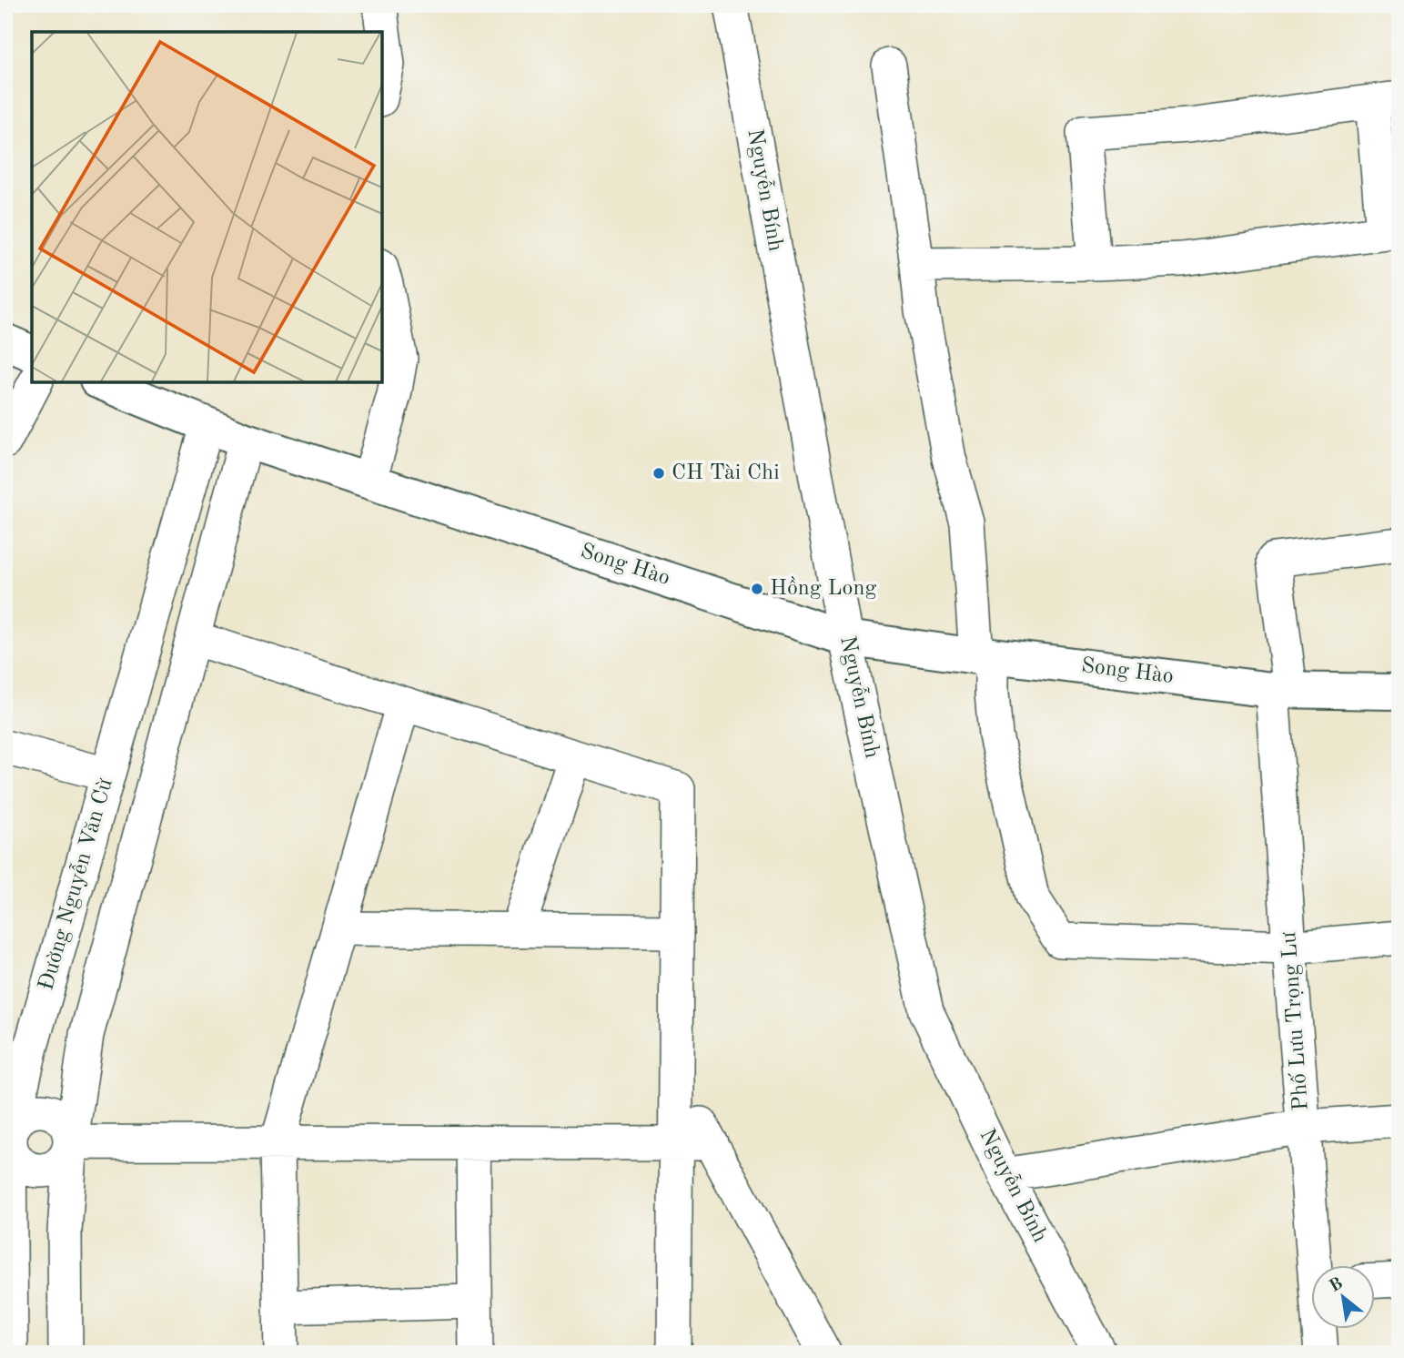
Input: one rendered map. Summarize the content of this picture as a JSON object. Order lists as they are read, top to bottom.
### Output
{
  "streets": {
    "main road": ["Song Hào"],
    "street": ["Nguyễn Bính", "Đường Nguyễn Văn Cừ", "Phố Lưu Trọng Lư"]
  },
  "crossings": [
    ["Nguyễn Bính", "Song Hào"],
    ["Song Hào", "Đường Nguyễn Văn Cừ"],
    ["Song Hào", "Phố Lưu Trọng Lư"]
  ],
  "places": ["CH Tài Chi", "Hồng Long"],
  "north": "top left"
}
